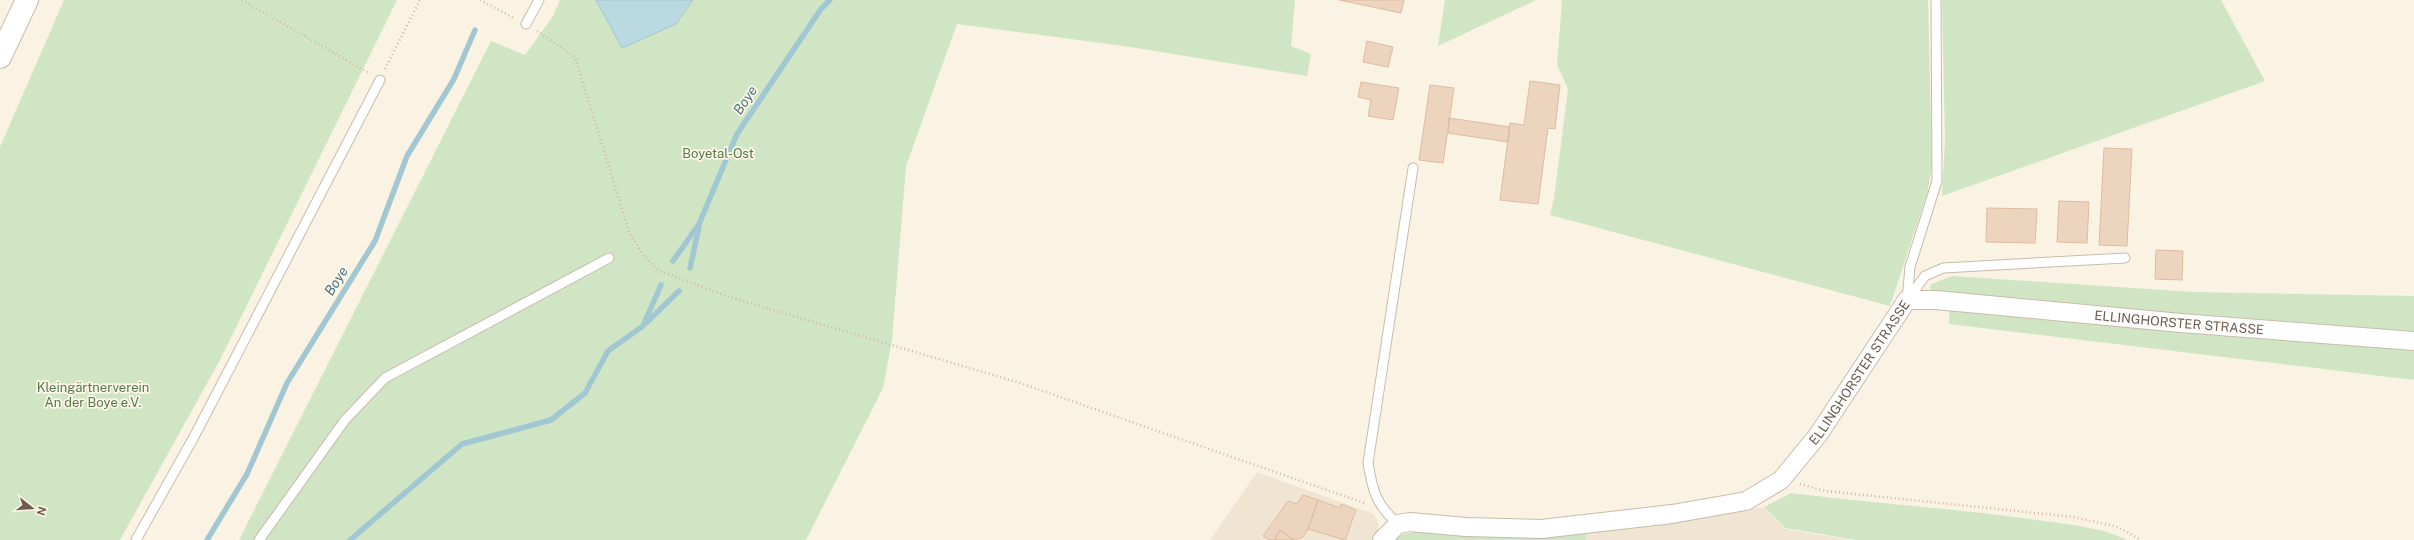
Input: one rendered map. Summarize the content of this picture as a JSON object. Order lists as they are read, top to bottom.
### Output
{
  "streets": {
    "street": ["ELLINGHORSTER STRASSE"]
  },
  "water": ["Boye"],
  "parks": ["Boyetal-Ost", "Kleingärtnerverein An der Boye e.V."],
  "north": "right"
}
